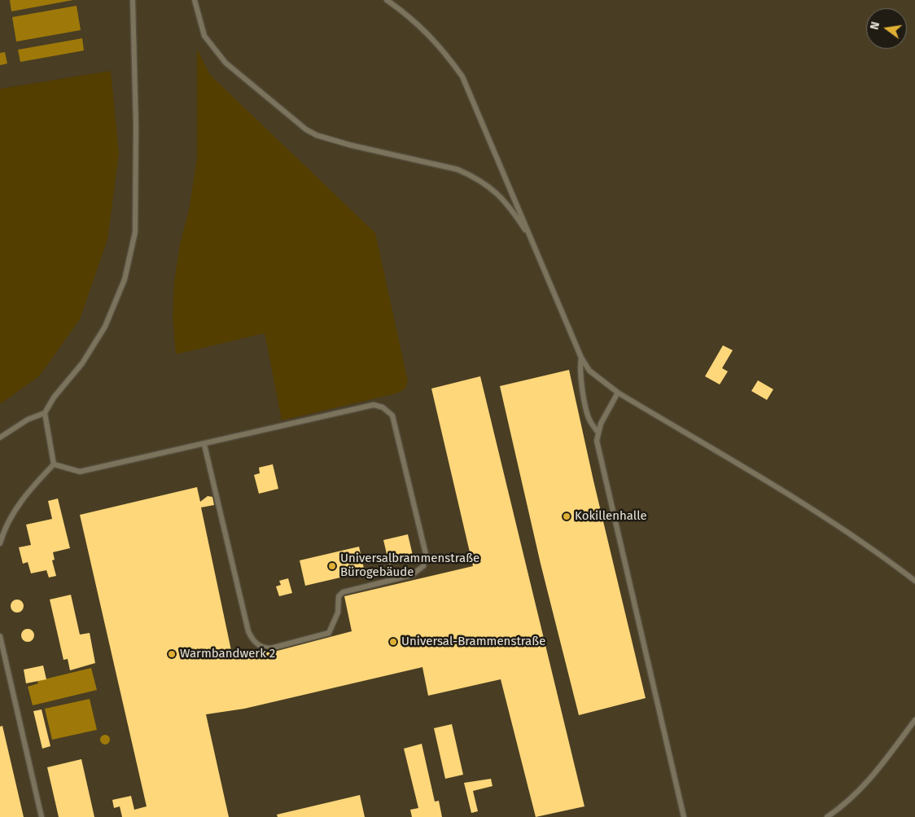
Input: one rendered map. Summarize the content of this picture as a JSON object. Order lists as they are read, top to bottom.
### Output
{
  "places": [
    "Kokillenhalle",
    "Universalbrammenstraße Bürogebäude",
    "Universal-Brammenstraße",
    "Warmbandwerk 2"
  ],
  "north": "left"
}
